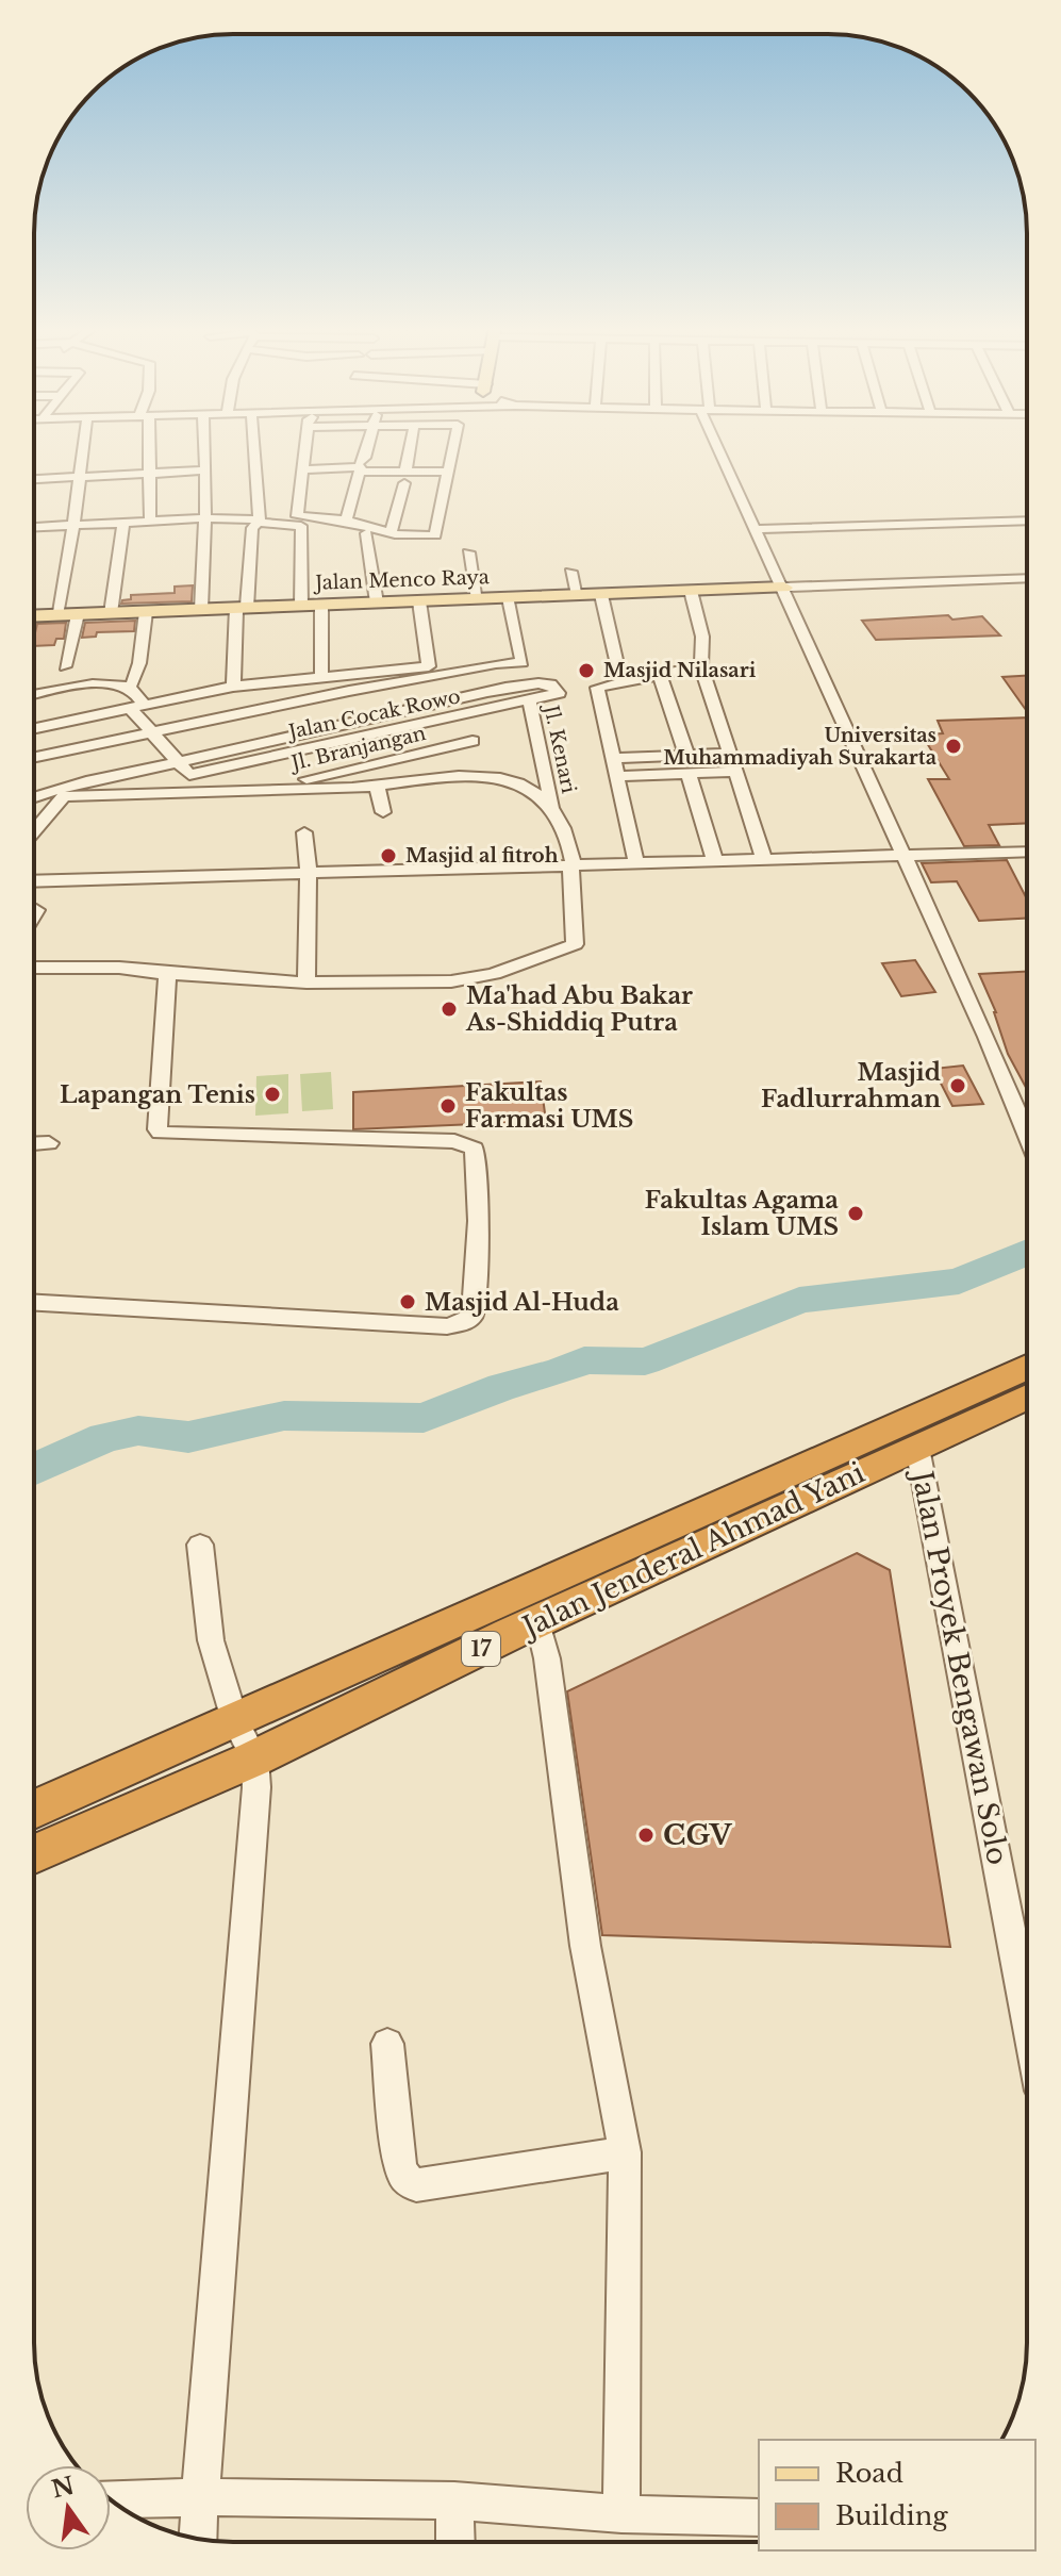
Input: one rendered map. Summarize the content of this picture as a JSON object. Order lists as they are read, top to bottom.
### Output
{
  "streets": {
    "highway": ["Jalan Jenderal Ahmad Yani", "17"],
    "main road": ["Jalan Menco Raya"],
    "street": [
      "Jalan Cocak Rowo",
      "Jl. Branjangan",
      "Jl. Kenari",
      "Jalan Proyek Bengawan Solo"
    ]
  },
  "crossings": [
    ["Jalan Cocak Rowo", "Jl. Kenari"],
    ["Jalan Jenderal Ahmad Yani", "Jalan Proyek Bengawan Solo"]
  ],
  "places": [
    "Masjid Nilasari",
    "Universitas Muhammadiyah Surakarta",
    "Masjid al fitroh",
    "Ma'had Abu Bakar As-Shiddiq Putra",
    "Masjid Fadlurrahman",
    "Lapangan Tenis",
    "Fakultas Farmasi UMS",
    "Fakultas Agama Islam UMS",
    "Masjid Al-Huda",
    "CGV"
  ],
  "legend": ["Road", "Building"],
  "north": "top"
}
